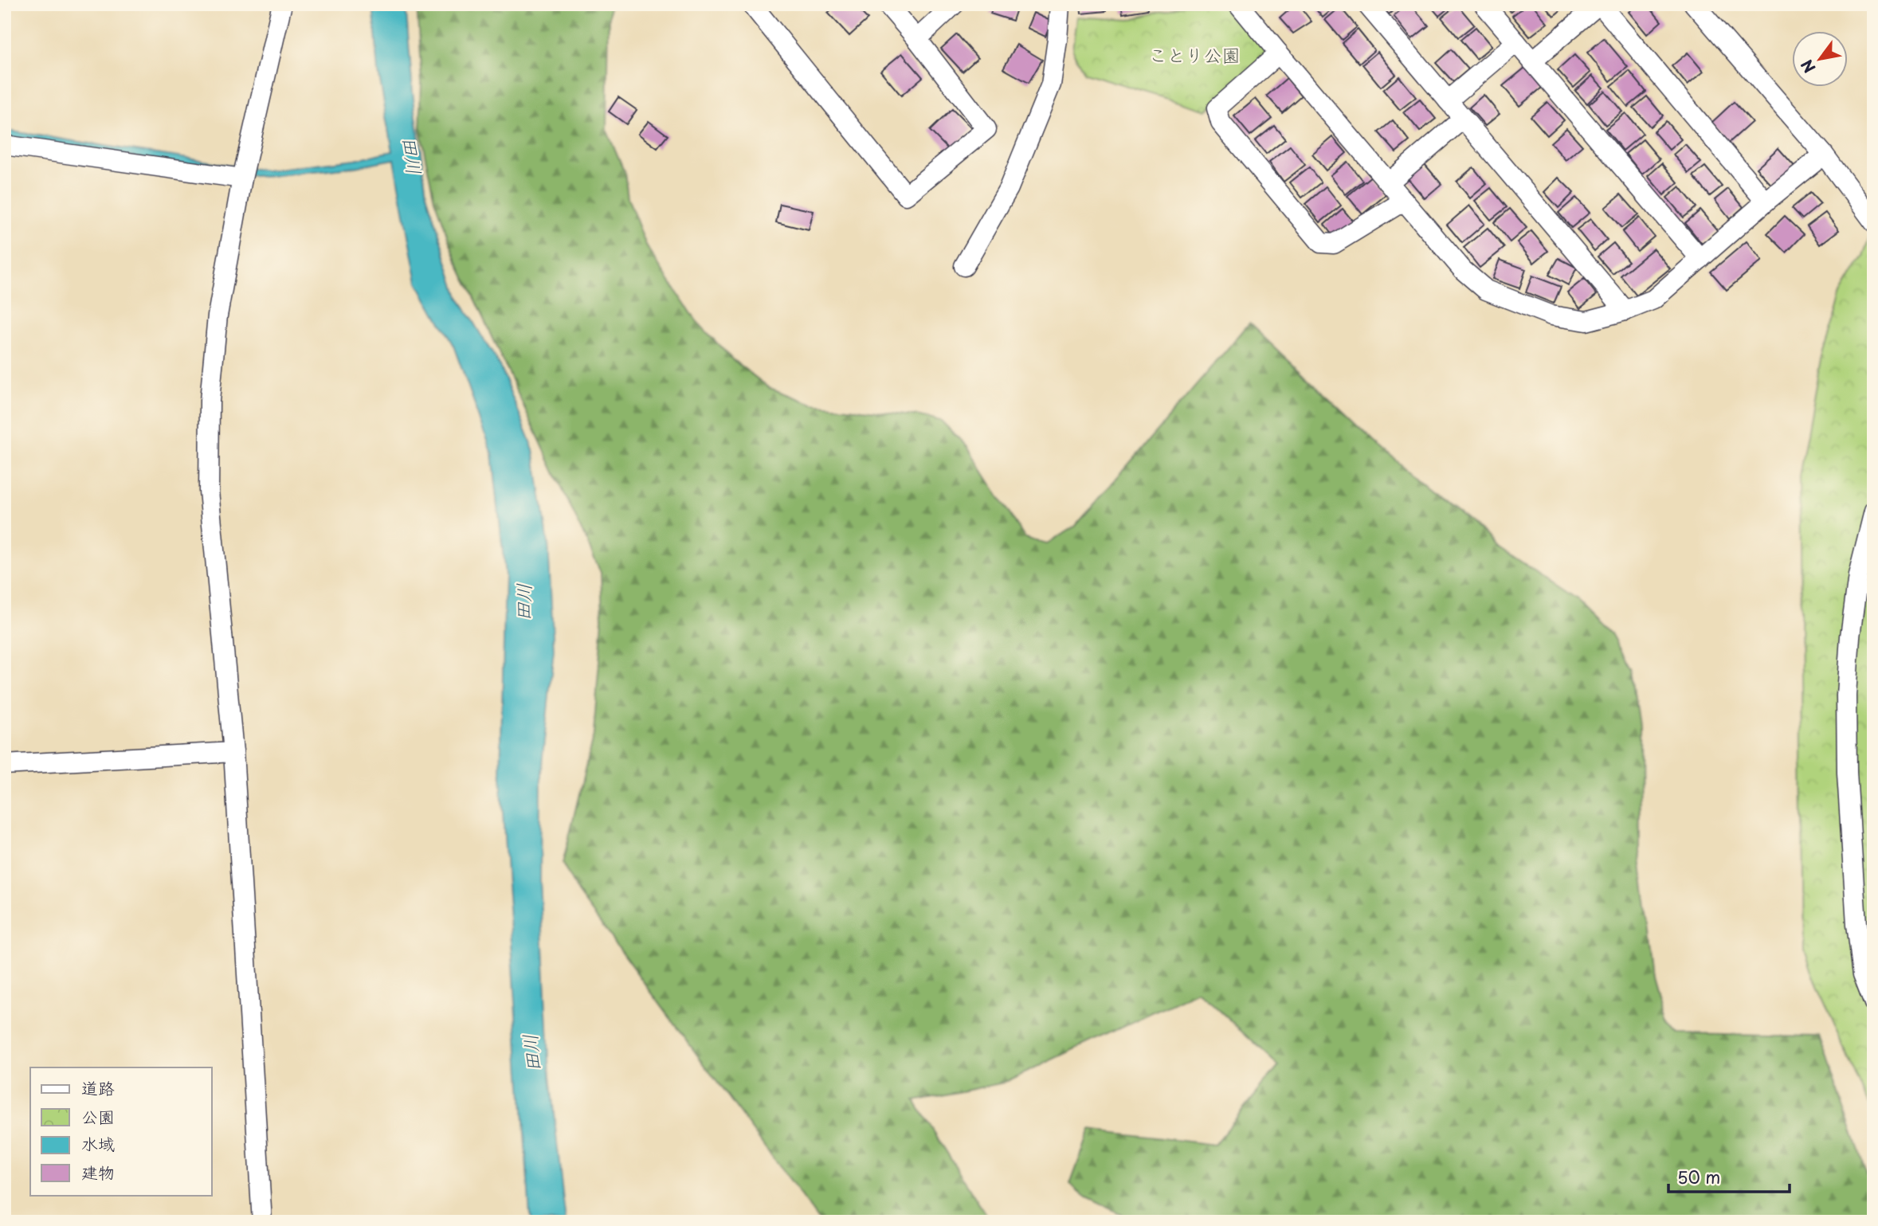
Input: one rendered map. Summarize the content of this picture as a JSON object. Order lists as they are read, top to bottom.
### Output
{
  "water": ["田川"],
  "parks": ["ことり公園"],
  "legend": [
    "道路",
    "公園",
    "水域",
    "建物"
  ],
  "scale_bar": "50 m",
  "north": "bottom left"
}
